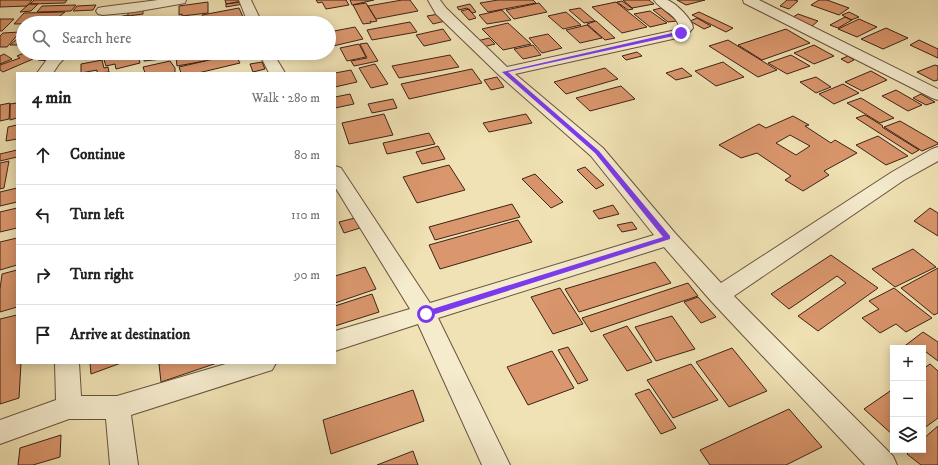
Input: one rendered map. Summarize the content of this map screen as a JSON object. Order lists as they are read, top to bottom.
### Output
{
  "page": {
    "search": "Search here",
    "heading": ["4 min", "Walk · 280 m"],
    "list": [
      ["Continue", "80 m"],
      ["Turn left", "110 m"],
      ["Turn right", "90 m"],
      "Arrive at destination"
    ],
    "map_buttons": ["+", "−"]
  }
}
